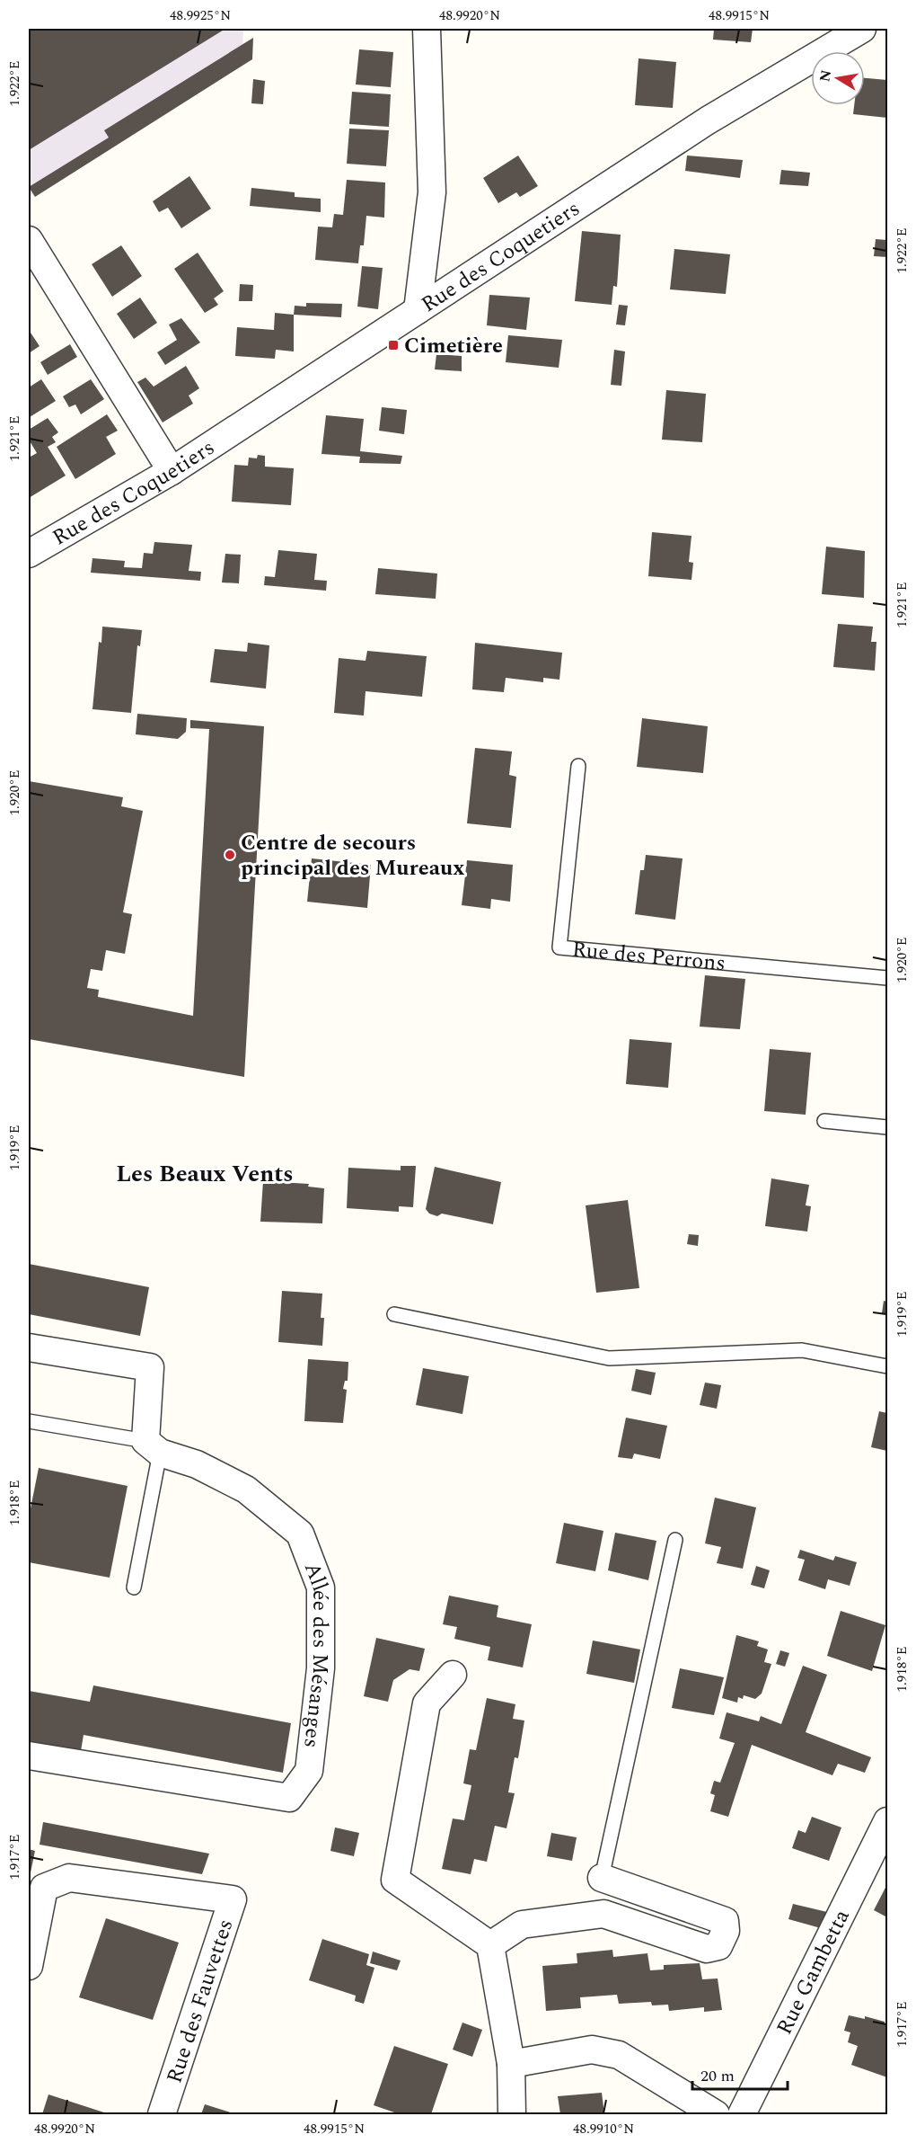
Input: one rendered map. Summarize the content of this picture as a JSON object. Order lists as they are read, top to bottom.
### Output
{
  "streets": {
    "street": [
      "Rue des Coquetiers",
      "Allée des Mésanges",
      "Rue Gambetta",
      "Rue des Fauvettes"
    ],
    "lane": ["Rue des Perrons"]
  },
  "districts": ["Les Beaux Vents"],
  "places": {
    "transit": ["Cimetière"],
    "other": ["Centre de secours principal des Mureaux"]
  },
  "scale_bar": "20 m",
  "north": "left",
  "coordinates": [
    "48.9925°N",
    "48.9920°N",
    "48.9915°N",
    "1.922°E",
    "1.921°E",
    "1.920°E",
    "1.919°E",
    "1.918°E",
    "1.917°E",
    "48.9910°N"
  ]
}
